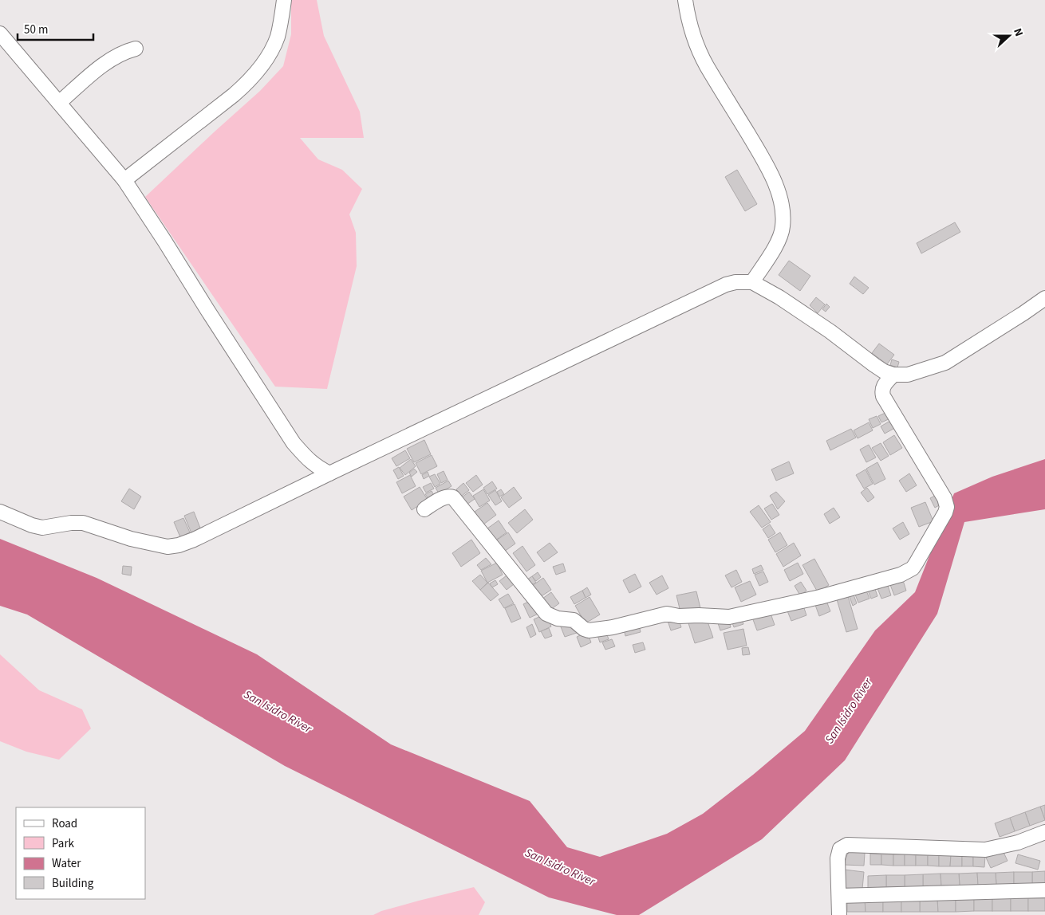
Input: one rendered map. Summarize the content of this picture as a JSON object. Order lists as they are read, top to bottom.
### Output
{
  "water": ["San Isidro River"],
  "legend": [
    "Road",
    "Park",
    "Water",
    "Building"
  ],
  "scale_bar": "50 m",
  "north": "right"
}
